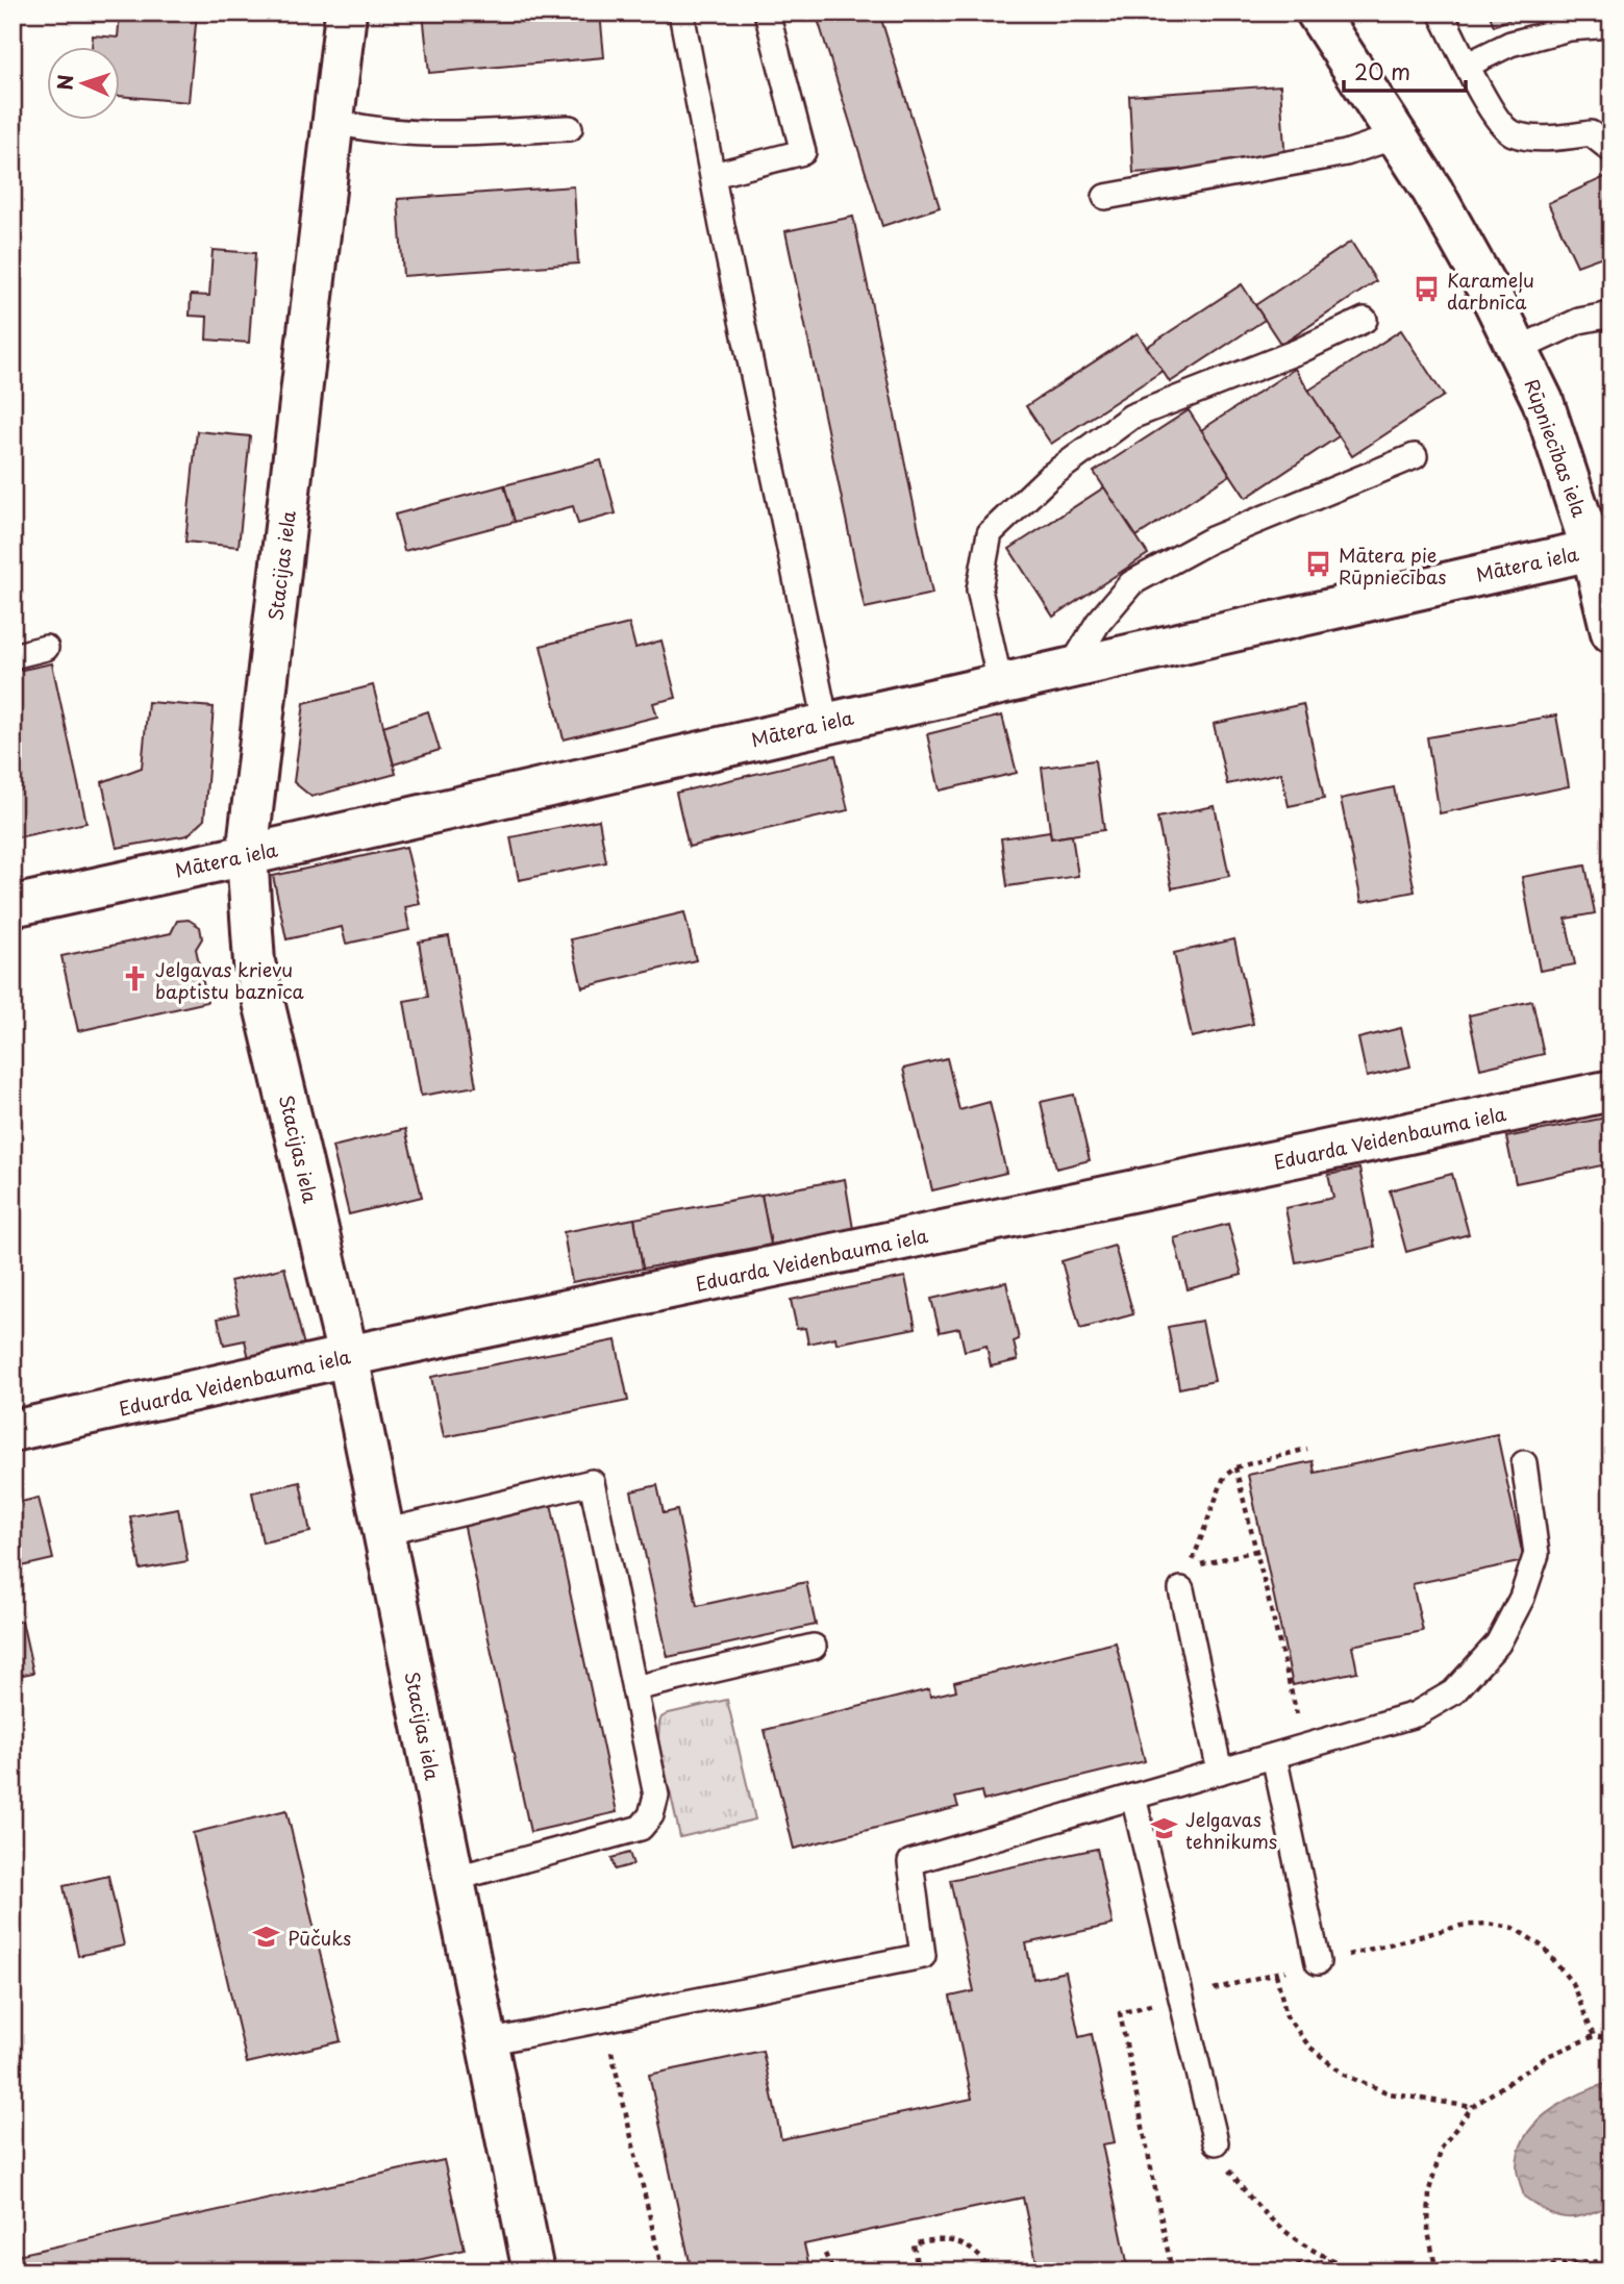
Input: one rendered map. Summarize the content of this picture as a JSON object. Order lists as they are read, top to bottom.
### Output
{
  "streets": {
    "street": [
      "Rūpniecības iela",
      "Mātera iela",
      "Stacijas iela",
      "Eduarda Veidenbauma iela"
    ]
  },
  "crossings": [
    ["Rūpniecības iela", "Mātera iela"],
    ["Mātera iela", "Stacijas iela"],
    ["Stacijas iela", "Eduarda Veidenbauma iela"]
  ],
  "places": {
    "bus stop": ["Karameļu darbnīca", "Mātera pie Rūpniecības"],
    "church": ["Jelgavas krievu baptistu baznīca"],
    "school or university": ["Jelgavas tehnikums", "Pūčuks"]
  },
  "scale_bar": "20 m",
  "north": "left"
}
